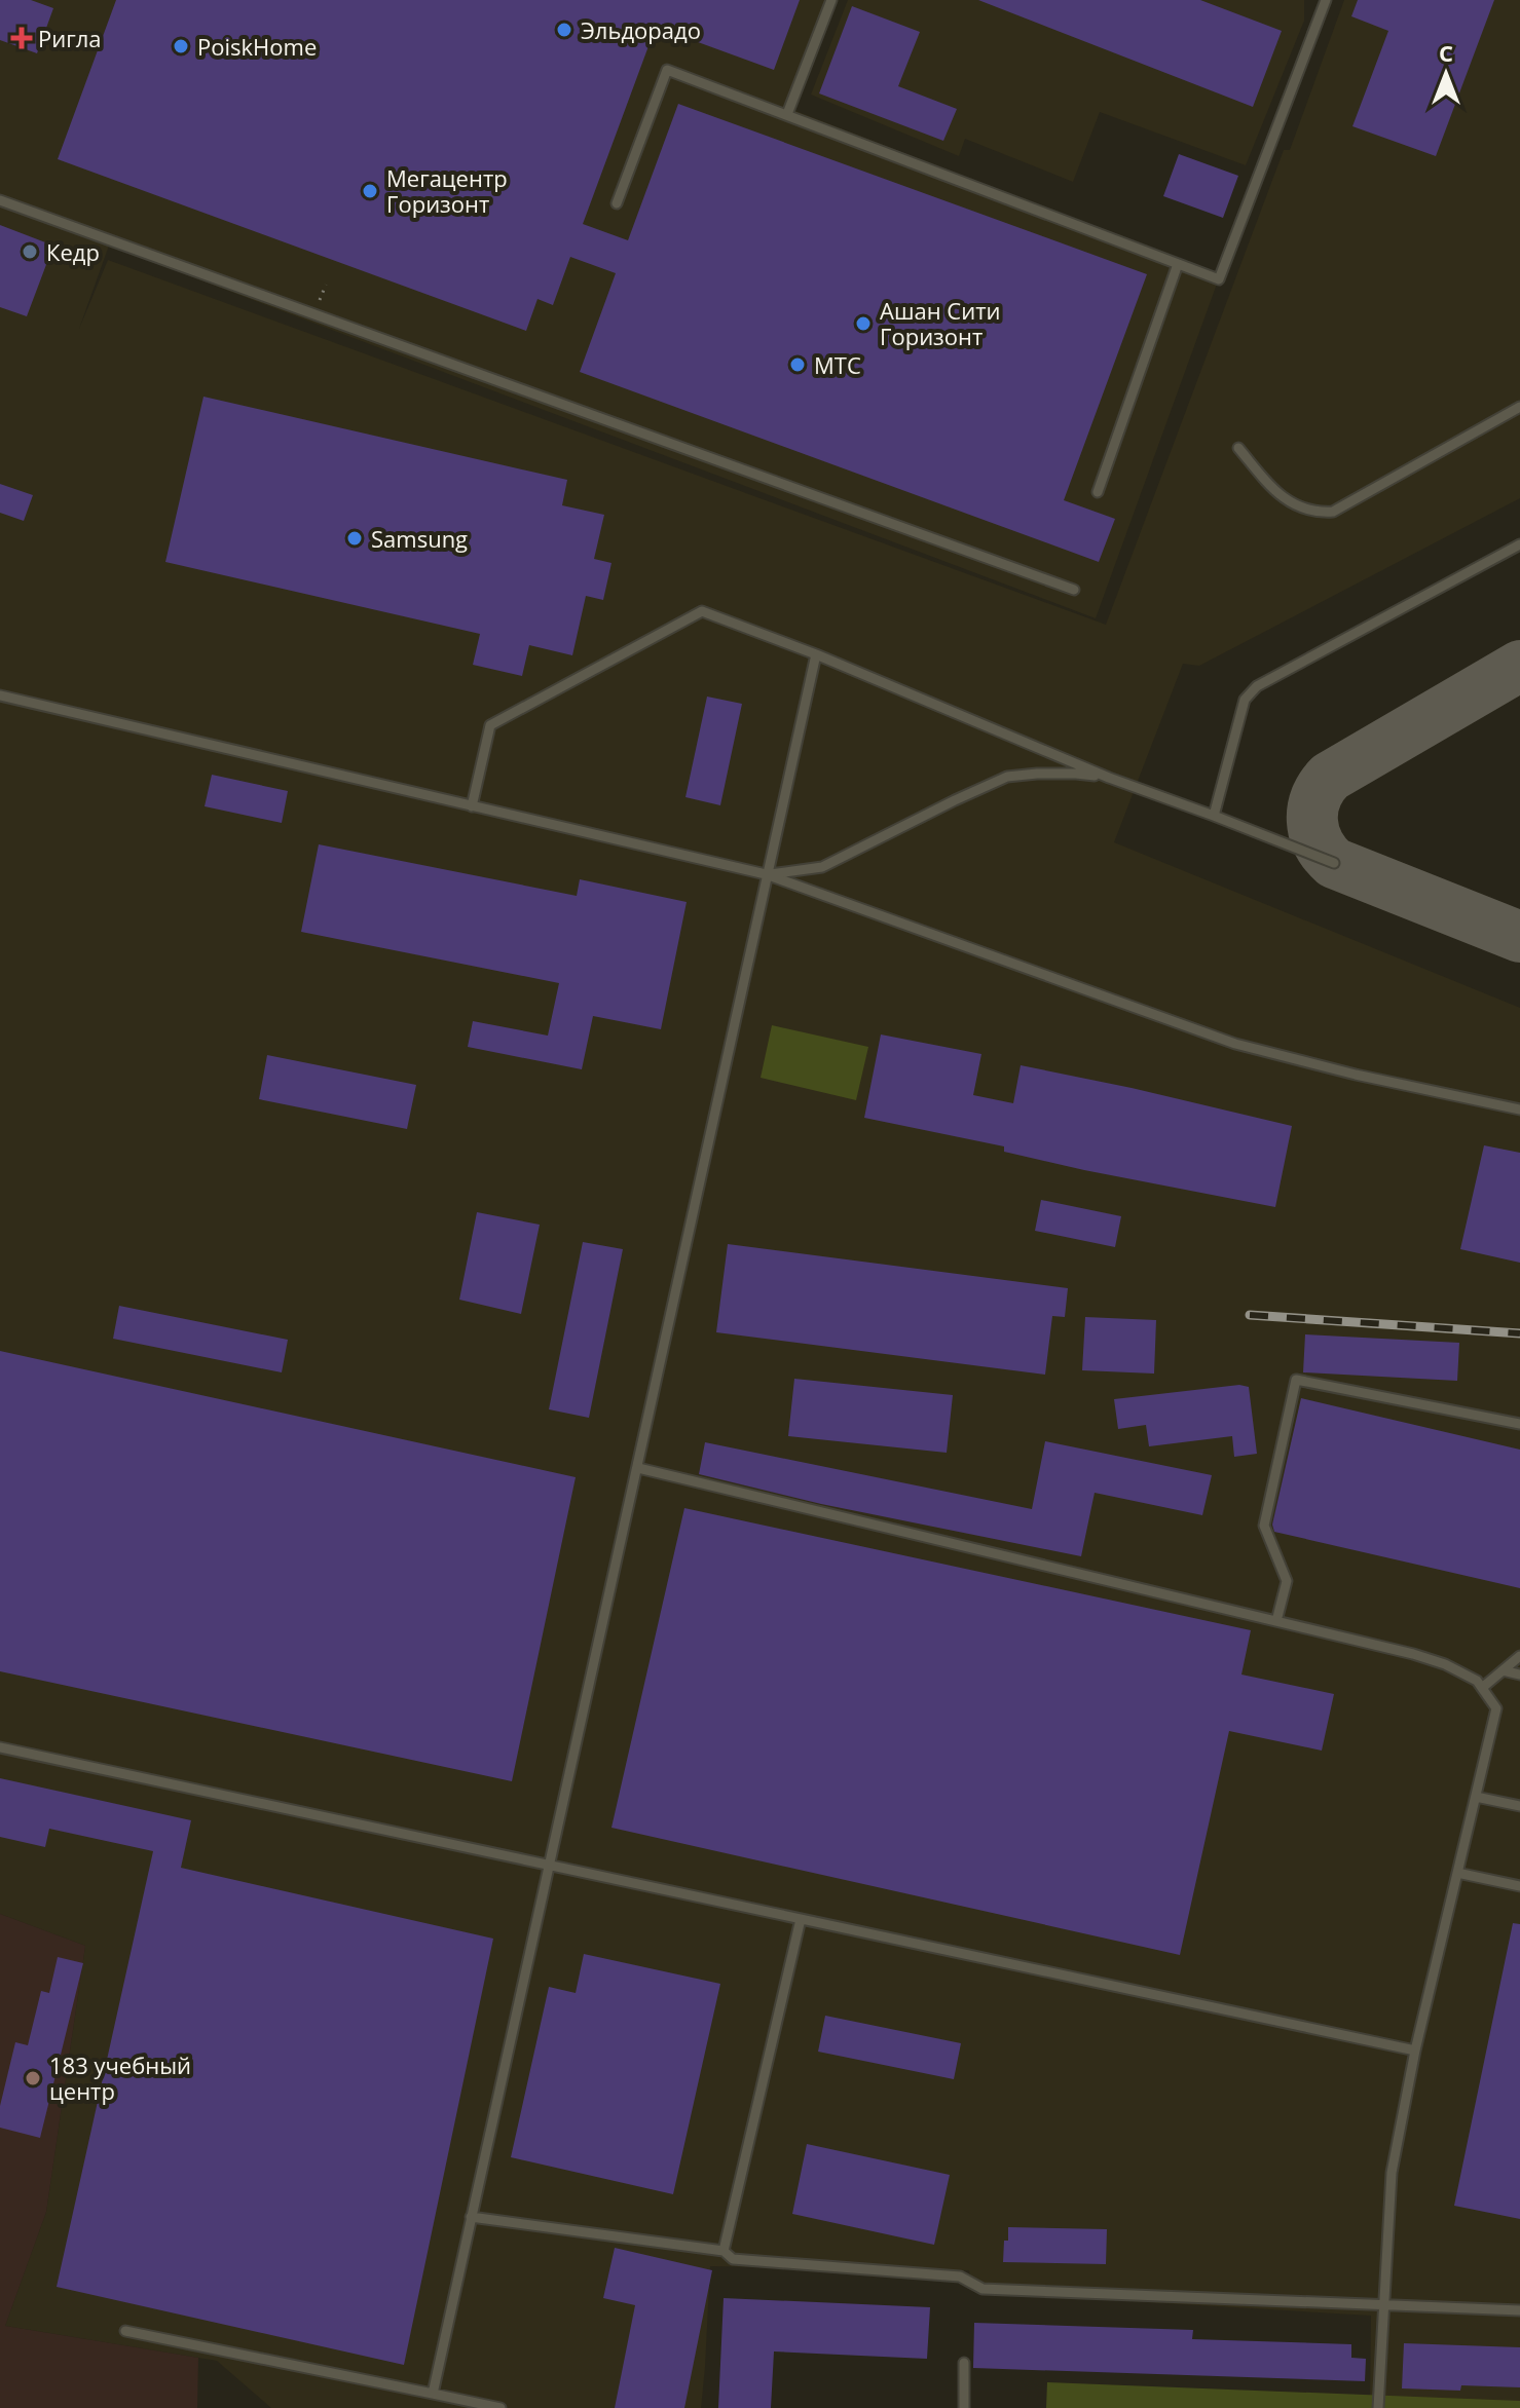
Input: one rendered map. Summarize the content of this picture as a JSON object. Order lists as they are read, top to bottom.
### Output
{
  "places": {
    "other": [
      "Эльдорадо",
      "PoiskHome",
      "Мегацентр Горизонт",
      "Кедр",
      "Ашан Сити Горизонт",
      "МТС",
      "Samsung",
      "183 учебный центр"
    ],
    "health": ["Ригла"]
  },
  "north": "top"
}
